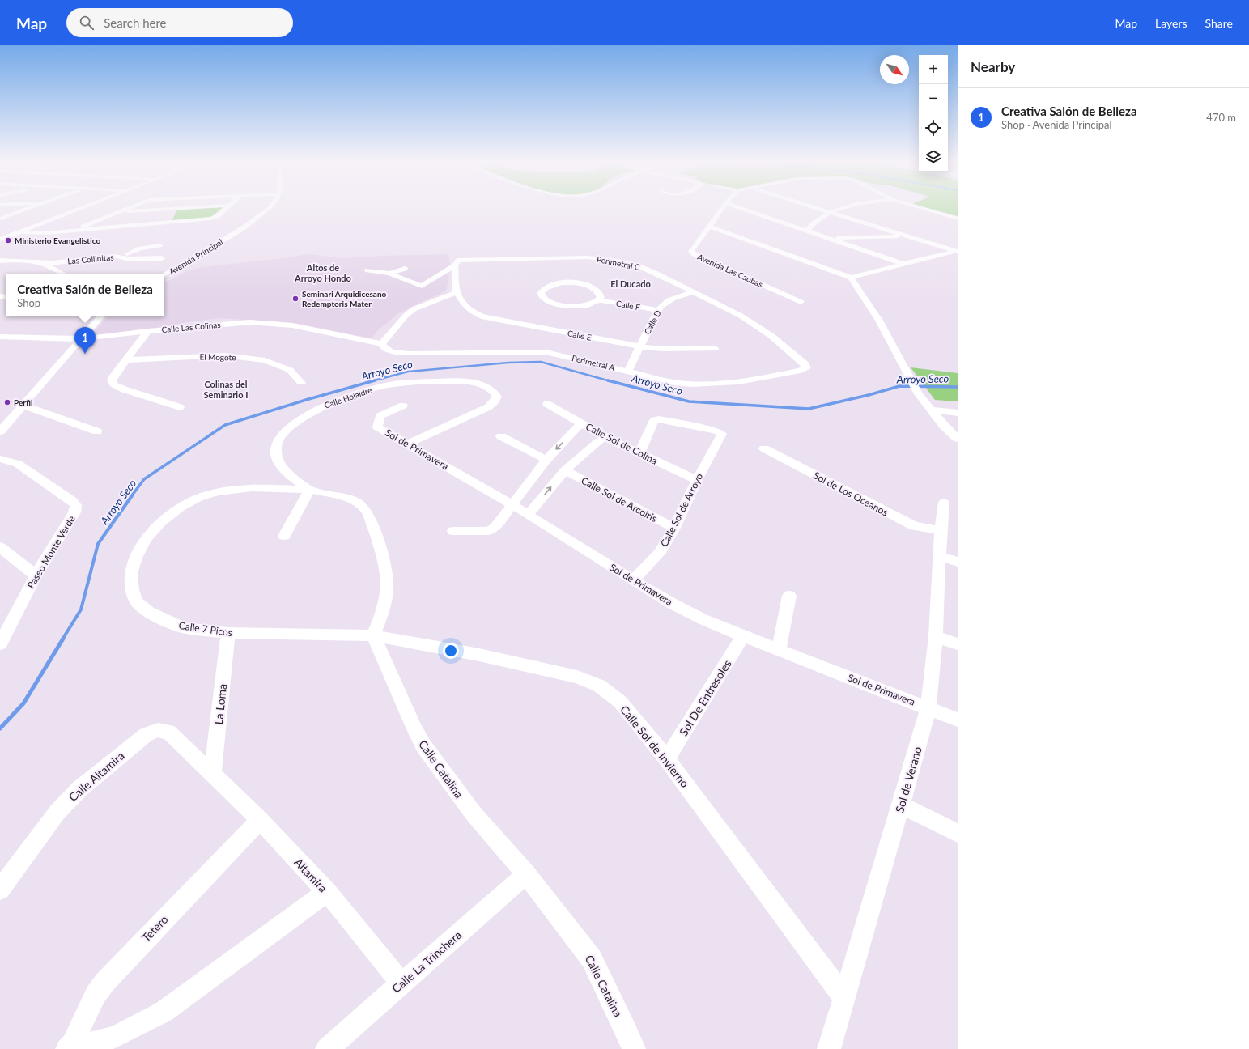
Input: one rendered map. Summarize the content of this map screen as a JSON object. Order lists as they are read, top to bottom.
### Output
{
  "streets": {
    "street": [
      "Avenida Principal",
      "Las Collinitas",
      "Perimetral C",
      "Avenida Las Caobas",
      "Calle F",
      "Calle D",
      "Calle Las Colinas",
      "Calle E",
      "El Mogote",
      "Perimetral A",
      "Calle Hojaldre",
      "Calle Sol de Colina",
      "Sol de Primavera",
      "Sol de Los Oceanos",
      "Calle Sol de Arcoiris",
      "Calle Sol de Arroyo",
      "Paseo Monte Verde",
      "Calle 7 Picos",
      "Sol De Entresoles",
      "La Loma",
      "Calle Sol de Invierno",
      "Calle Catalina",
      "Calle Altamira",
      "Sol de Verano",
      "Altamira",
      "Tetero",
      "Calle La Trinchera"
    ]
  },
  "crossings": [
    ["Perimetral C", "Calle D"],
    ["Perimetral C", "Perimetral A"],
    ["Calle F", "Calle D"],
    ["Calle D", "Calle E"],
    ["Calle D", "Perimetral A"],
    ["Calle Las Colinas", "Perimetral A"],
    ["Calle Hojaldre", "Sol de Primavera"],
    ["Calle Hojaldre", "Calle 7 Picos"],
    ["Calle Sol de Colina", "Calle Sol de Arroyo"],
    ["Sol de Primavera", "Calle Sol de Arroyo"],
    ["Sol de Primavera", "Sol De Entresoles"],
    ["Sol de Primavera", "Sol de Verano"],
    ["Sol de Los Oceanos", "Sol de Verano"],
    ["Calle Sol de Arcoiris", "Calle Sol de Arroyo"],
    ["Calle 7 Picos", "La Loma"],
    ["Calle 7 Picos", "Calle Sol de Invierno"],
    ["Calle 7 Picos", "Calle Catalina"],
    ["Sol De Entresoles", "Calle Sol de Invierno"],
    ["La Loma", "Calle Altamira"],
    ["La Loma", "Altamira"],
    ["Calle Sol de Invierno", "Calle Catalina"],
    ["Calle Sol de Invierno", "Sol de Verano"],
    ["Calle Catalina", "Calle La Trinchera"],
    ["Calle Altamira", "Altamira"],
    ["Altamira", "Tetero"],
    ["Altamira", "Calle La Trinchera"]
  ],
  "districts": ["Altos de Arroyo Hondo", "El Ducado", "Colinas del Seminario I"],
  "water": ["Arroyo Seco"],
  "places": ["Ministerio Evangelistico", "Seminari Arquidicesano Redemptoris Mater", "Perfil"],
  "north": "bottom right",
  "page": {
    "header": "Map",
    "search": "Search here",
    "nav": ["Map", "Layers", "Share"],
    "heading": "Nearby",
    "map_buttons": ["+", "−"],
    "list": [
      {
        "mark": "1",
        "name": "Creativa Salón de Belleza",
        "note": "Shop · Avenida Principal",
        "value": "470 m"
      }
    ],
    "popup": ["Creativa Salón de Belleza", "Shop"],
    "pins": "1"
  }
}
